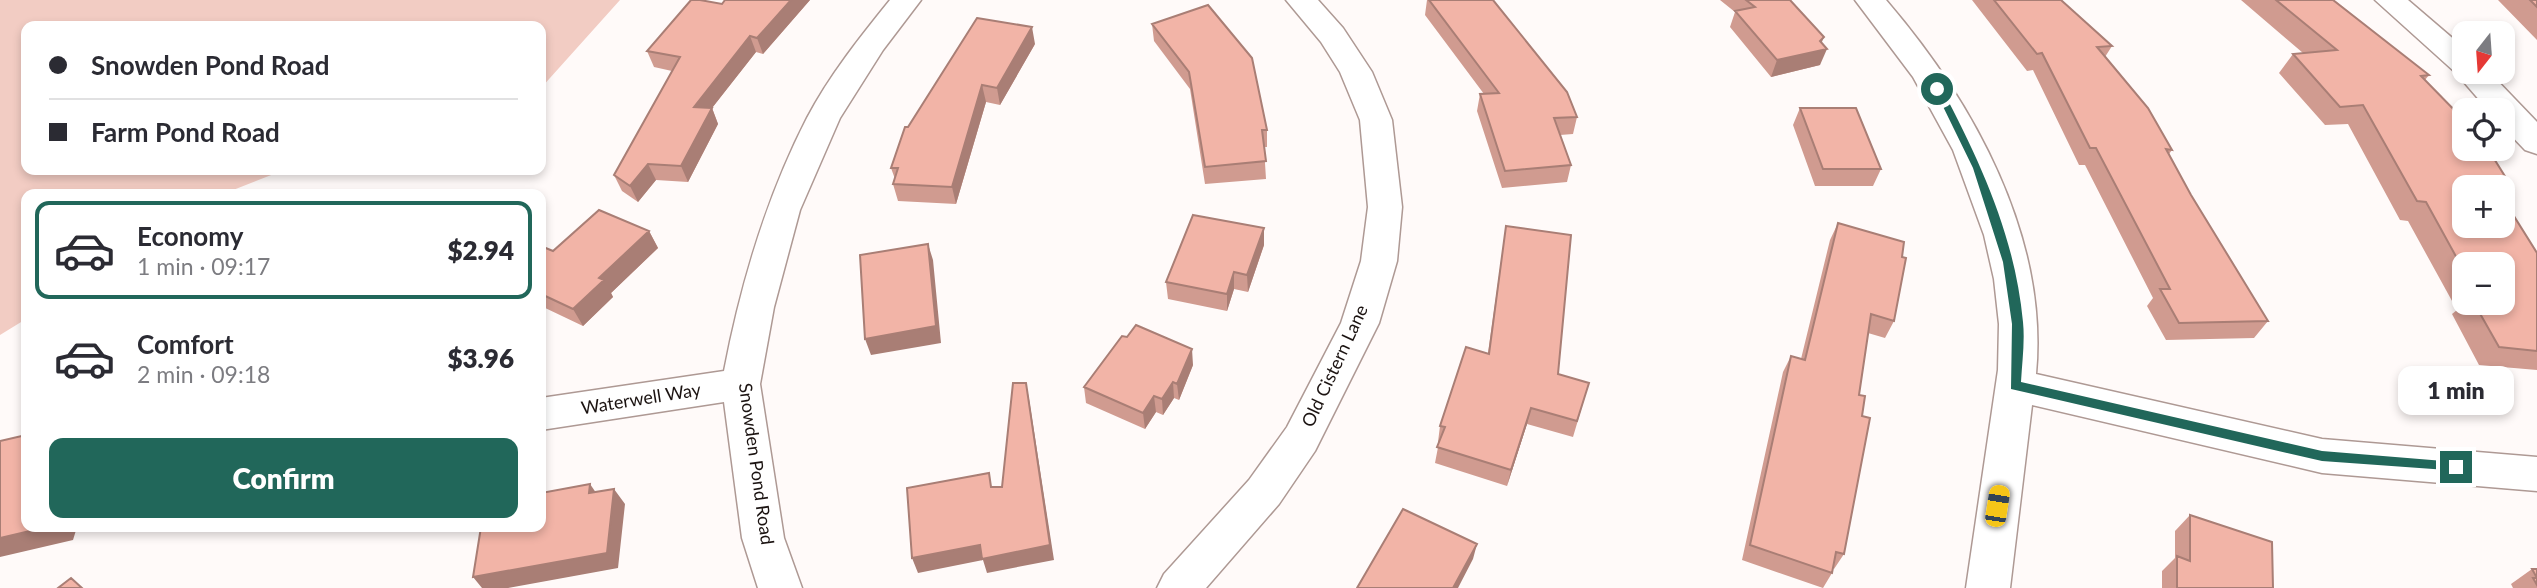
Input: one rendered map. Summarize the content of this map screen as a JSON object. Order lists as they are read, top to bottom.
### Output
{
  "streets": {
    "street": ["Old Cistern Lane", "Waterwell Way", "Snowden Pond Road"]
  },
  "crossings": [
    ["Waterwell Way", "Snowden Pond Road"]
  ],
  "north": "bottom",
  "page": {
    "map_buttons": ["+", "−"],
    "banner": ["Snowden Pond Road", "Farm Pond Road"],
    "list": [
      {
        "name": "Economy",
        "note": "1 min · 09:17",
        "value": "$2.94"
      },
      {
        "name": "Comfort",
        "note": "2 min · 09:18",
        "value": "$3.96"
      }
    ],
    "bubble": "1 min",
    "buttons": "Confirm"
  }
}
